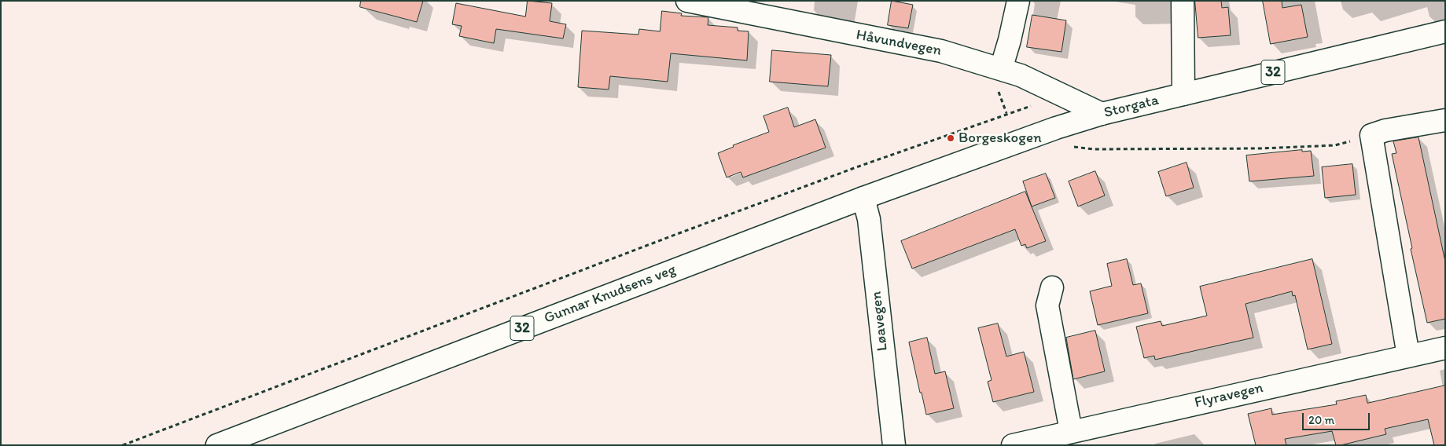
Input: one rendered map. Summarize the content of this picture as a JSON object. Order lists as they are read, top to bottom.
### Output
{
  "streets": {
    "main road": [
      "Håvundvegen",
      "32",
      "Storgata",
      "Gunnar Knudsens veg",
      "Løavegen",
      "Flyravegen"
    ]
  },
  "crossings": [
    ["Håvundvegen", "Storgata"],
    ["Storgata", "Gunnar Knudsens veg"],
    ["Storgata", "Løavegen"]
  ],
  "places": ["Borgeskogen"],
  "scale_bar": "20 m"
}
